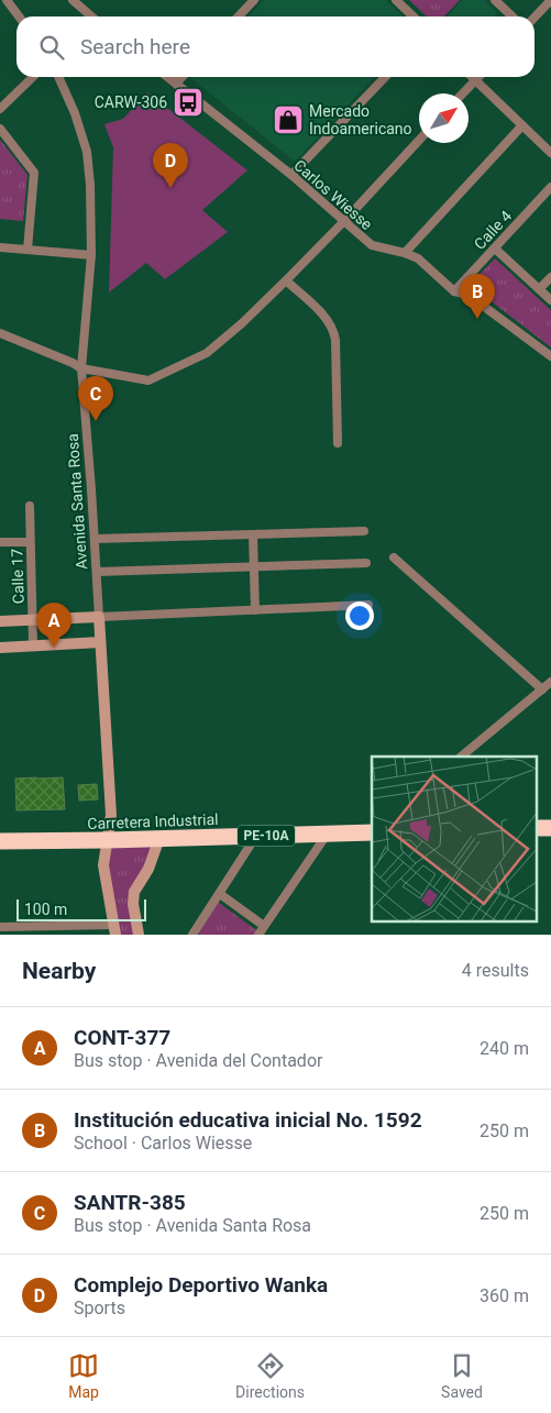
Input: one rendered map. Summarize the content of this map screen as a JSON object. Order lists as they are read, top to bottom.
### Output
{
  "streets": {
    "highway": ["Carretera Industrial", "PE-10A"],
    "street": [
      "Carlos Wiesse",
      "Calle 4",
      "Avenida Santa Rosa",
      "Calle 17"
    ]
  },
  "crossings": [
    ["Carlos Wiesse", "Calle 4"],
    ["Avenida Santa Rosa", "Carretera Industrial"]
  ],
  "places": {
    "bus stop": ["CARW-306"],
    "shop": ["Mercado Indoamericano"]
  },
  "scale_bar": "100 m",
  "north": "top right",
  "page": {
    "search": "Search here",
    "pins": [
      "D",
      "B",
      "C",
      "A"
    ],
    "scale": "100 m",
    "heading": ["Nearby", "4 results"],
    "list": [
      {
        "mark": "A",
        "name": "CONT-377",
        "note": "Bus stop · Avenida del Contador",
        "value": "240 m"
      },
      {
        "mark": "B",
        "name": "Institución educativa inicial No. 1592",
        "note": "School · Carlos Wiesse",
        "value": "250 m"
      },
      {
        "mark": "C",
        "name": "SANTR-385",
        "note": "Bus stop · Avenida Santa Rosa",
        "value": "250 m"
      },
      {
        "mark": "D",
        "name": "Complejo Deportivo Wanka",
        "note": "Sports",
        "value": "360 m"
      }
    ],
    "nav": ["Map", "Directions", "Saved"]
  }
}
